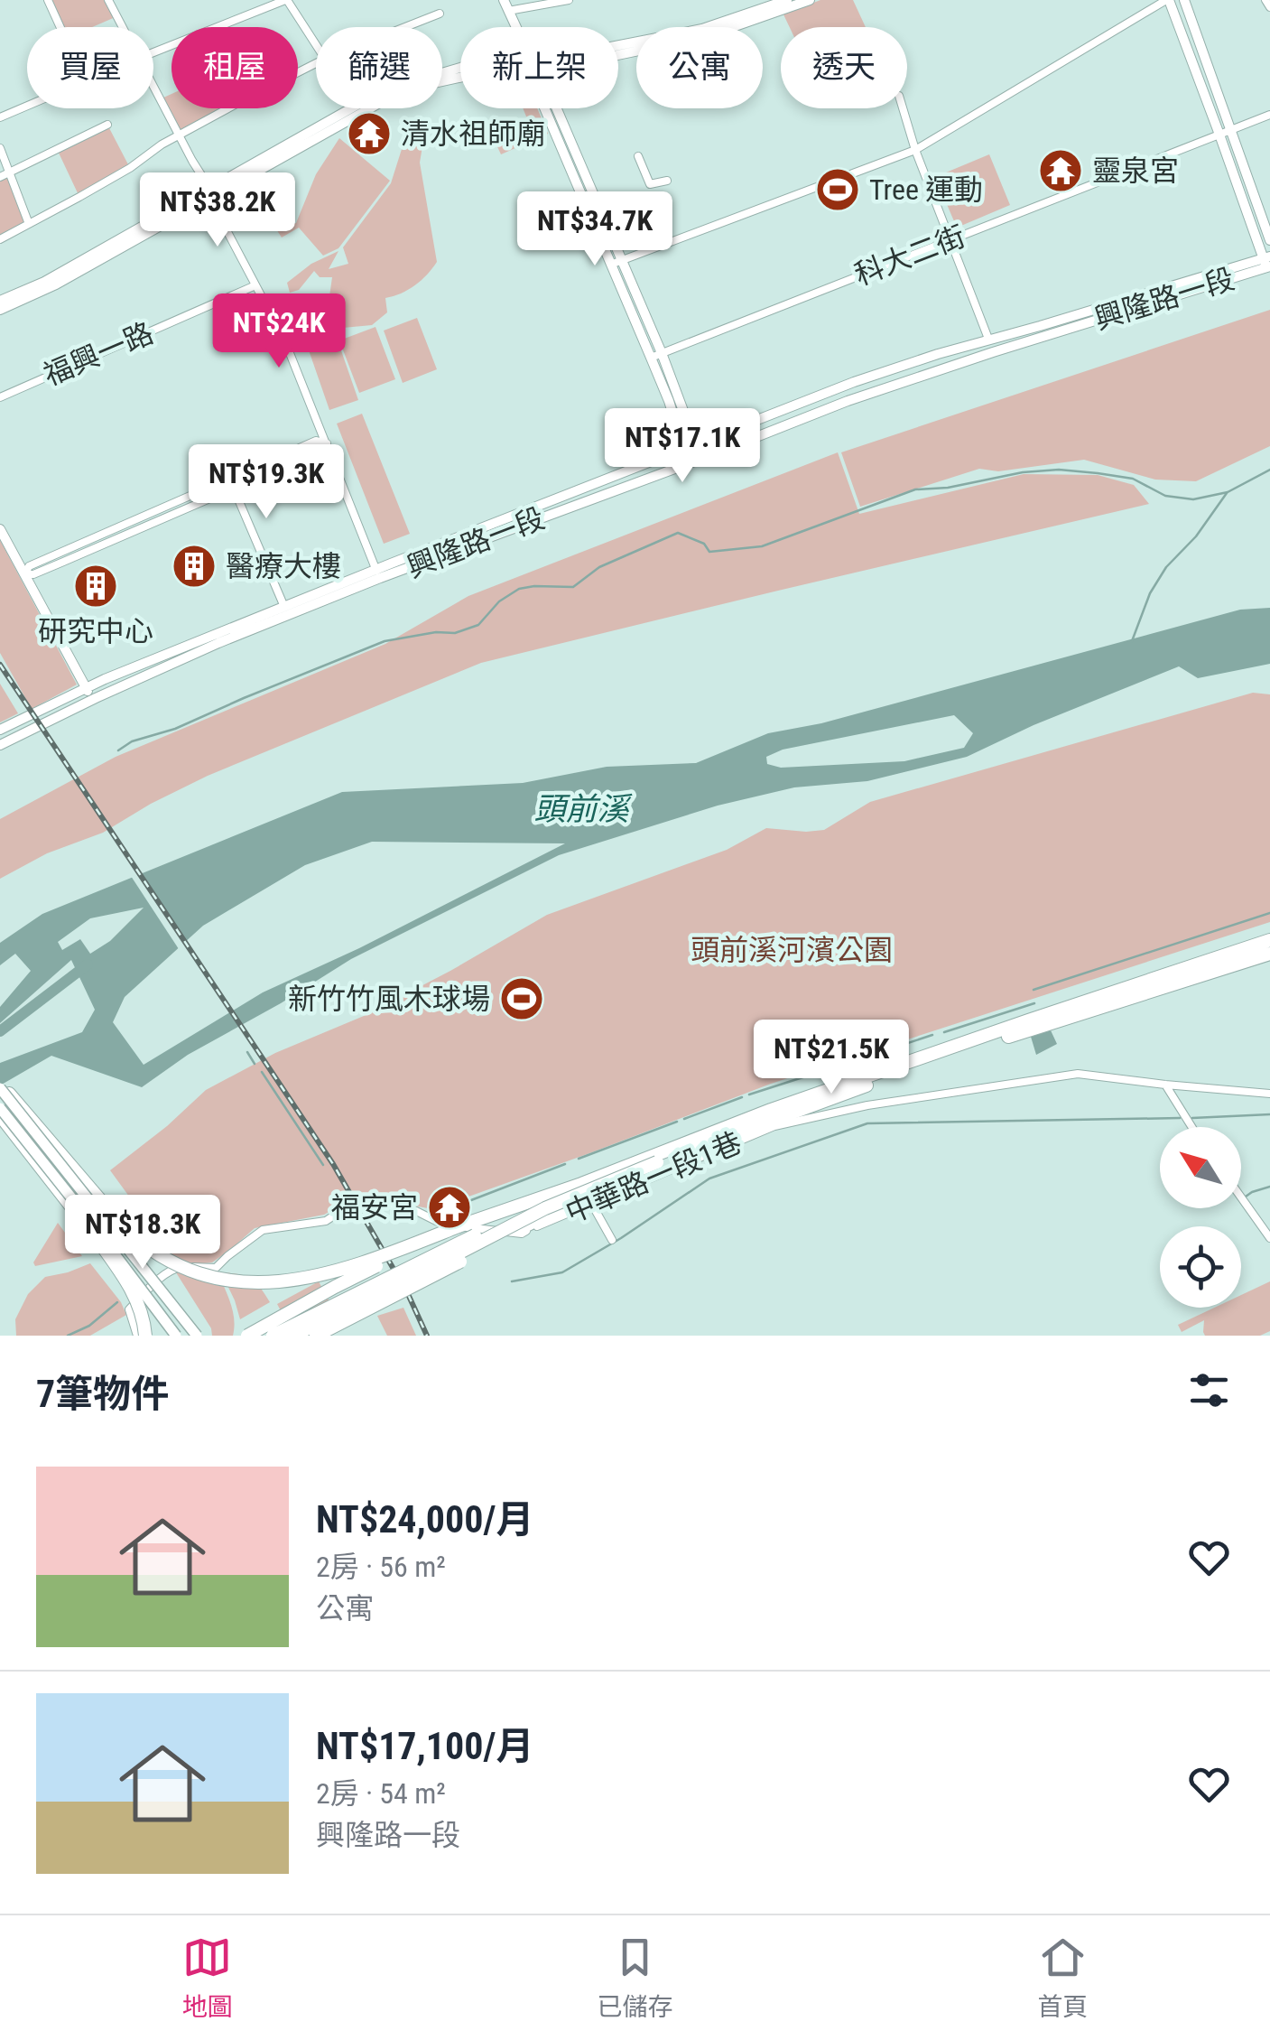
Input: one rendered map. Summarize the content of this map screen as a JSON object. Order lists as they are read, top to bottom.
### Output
{
  "streets": {
    "street": [
      "科大二街",
      "興隆路一段",
      "福興一路",
      "中華路一段1巷"
    ]
  },
  "water": ["頭前溪"],
  "parks": ["頭前溪河濱公園"],
  "places": {
    "temple": ["清水祖師廟", "靈泉宮", "福安宮"],
    "sports": ["Tree 運動", "新竹竹風木球場"],
    "building": ["醫療大樓", "研究中心"]
  },
  "north": "top left",
  "page": {
    "chip": [
      "買屋",
      "租屋",
      "篩選",
      "新上架",
      "公寓",
      "透天"
    ],
    "price": [
      "NT$38.2K",
      "NT$34.7K",
      "NT$24K",
      "NT$17.1K",
      "NT$19.3K",
      "NT$21.5K",
      "NT$18.3K"
    ],
    "heading": "7筆物件",
    "list": [
      {
        "name": "NT$24,000/月",
        "note": "2房 · 56 m² · 公寓"
      },
      {
        "name": "NT$17,100/月",
        "note": "2房 · 54 m² · 興隆路一段"
      }
    ],
    "tabs": ["地圖", "已儲存", "首頁"]
  }
}
